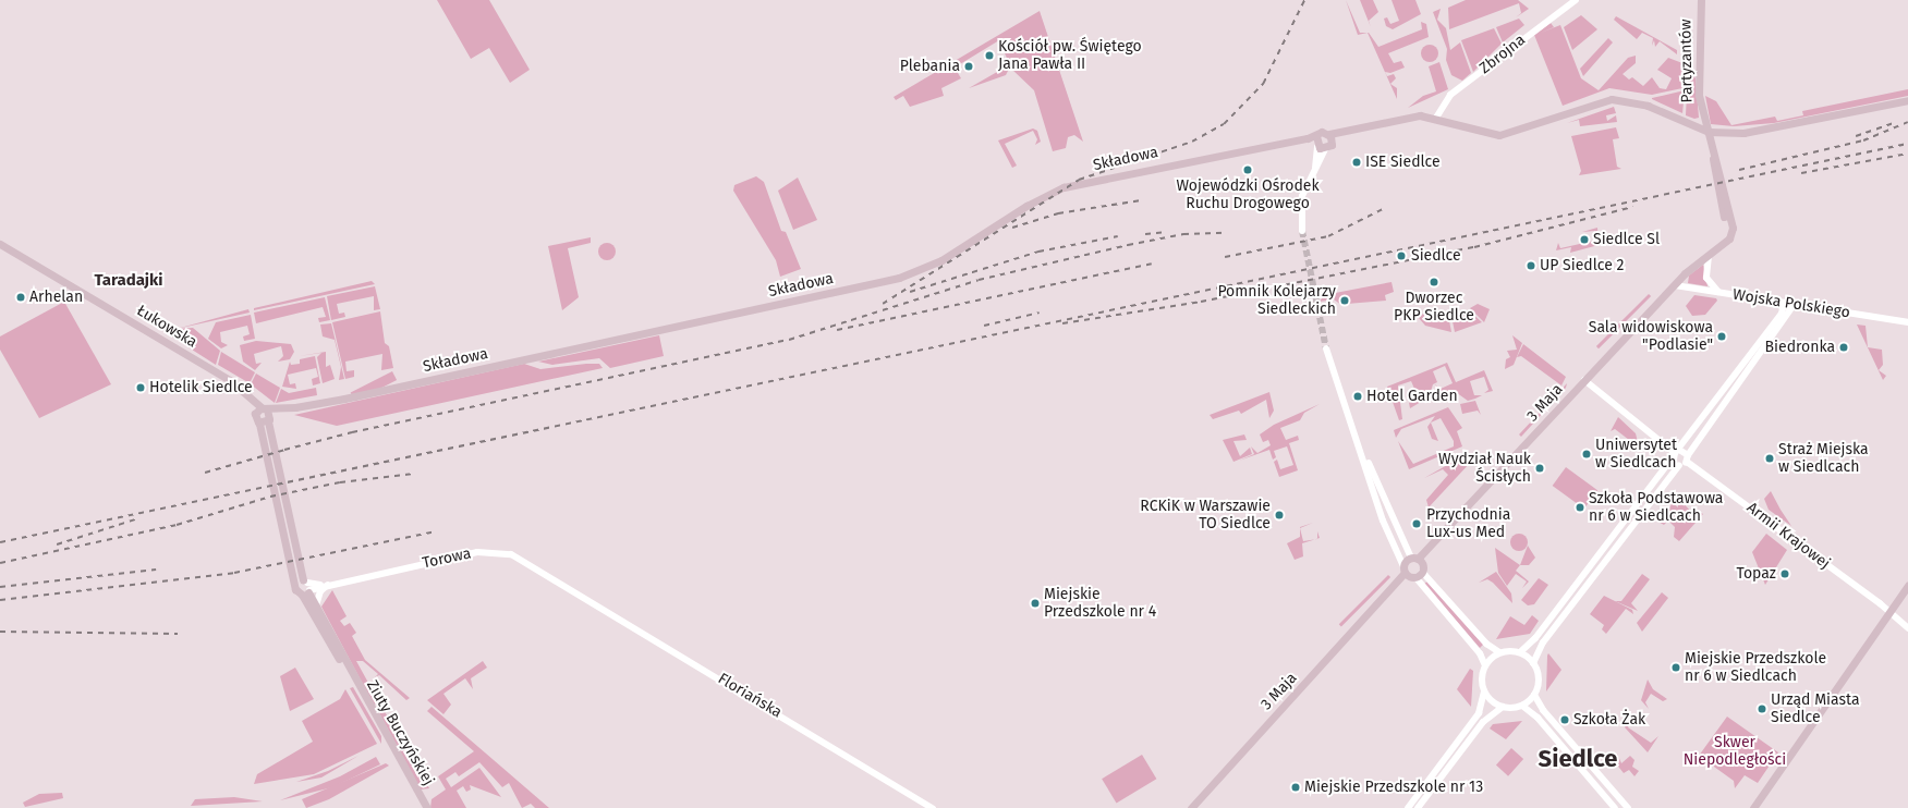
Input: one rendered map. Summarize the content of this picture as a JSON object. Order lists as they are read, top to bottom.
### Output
{
  "streets": {
    "main road": [
      "Partyzantów",
      "Składowa",
      "Łukowska",
      "3 Maja",
      "Ziuty Buczyńskiej"
    ],
    "street": [
      "Zbrojna",
      "Wojska Polskiego",
      "Armii Krajowej",
      "Torowa",
      "Floriańska"
    ]
  },
  "crossings": [
    ["Partyzantów", "3 Maja"],
    ["Składowa", "Łukowska"],
    ["Wojska Polskiego", "3 Maja"],
    ["Łukowska", "Torowa"],
    ["Torowa", "Floriańska"],
    ["Torowa", "Ziuty Buczyńskiej"]
  ],
  "districts": ["Taradajki", "Siedlce"],
  "parks": ["Skwer Niepodległości"],
  "places": [
    "Kościół pw. Świętego Jana Pawła II",
    "Plebania",
    "ISE Siedlce",
    "Wojewódzki Ośrodek Ruchu Drogowego",
    "Siedlce Sl",
    "Siedlce",
    "UP Siedlce 2",
    "Dworzec PKP Siedlce",
    "Arhelan",
    "Pomnik Kolejarzy Siedleckich",
    "Sala widowiskowa \"Podlasie\"",
    "Biedronka",
    "Hotelik Siedlce",
    "Hotel Garden",
    "Uniwersytet w Siedlcach",
    "Straż Miejska w Siedlcach",
    "Wydział Nauk Ścisłych",
    "Szkoła Podstawowa nr 6 w Siedlcach",
    "RCKiK w Warszawie TO Siedlce",
    "Przychodnia Lux-us Med",
    "Topaz",
    "Miejskie Przedszkole nr 4",
    "Miejskie Przedszkole nr 6 w Siedlcach",
    "Urząd Miasta Siedlce",
    "Szkoła Żak",
    "Miejskie Przedszkole nr 13"
  ]
}
